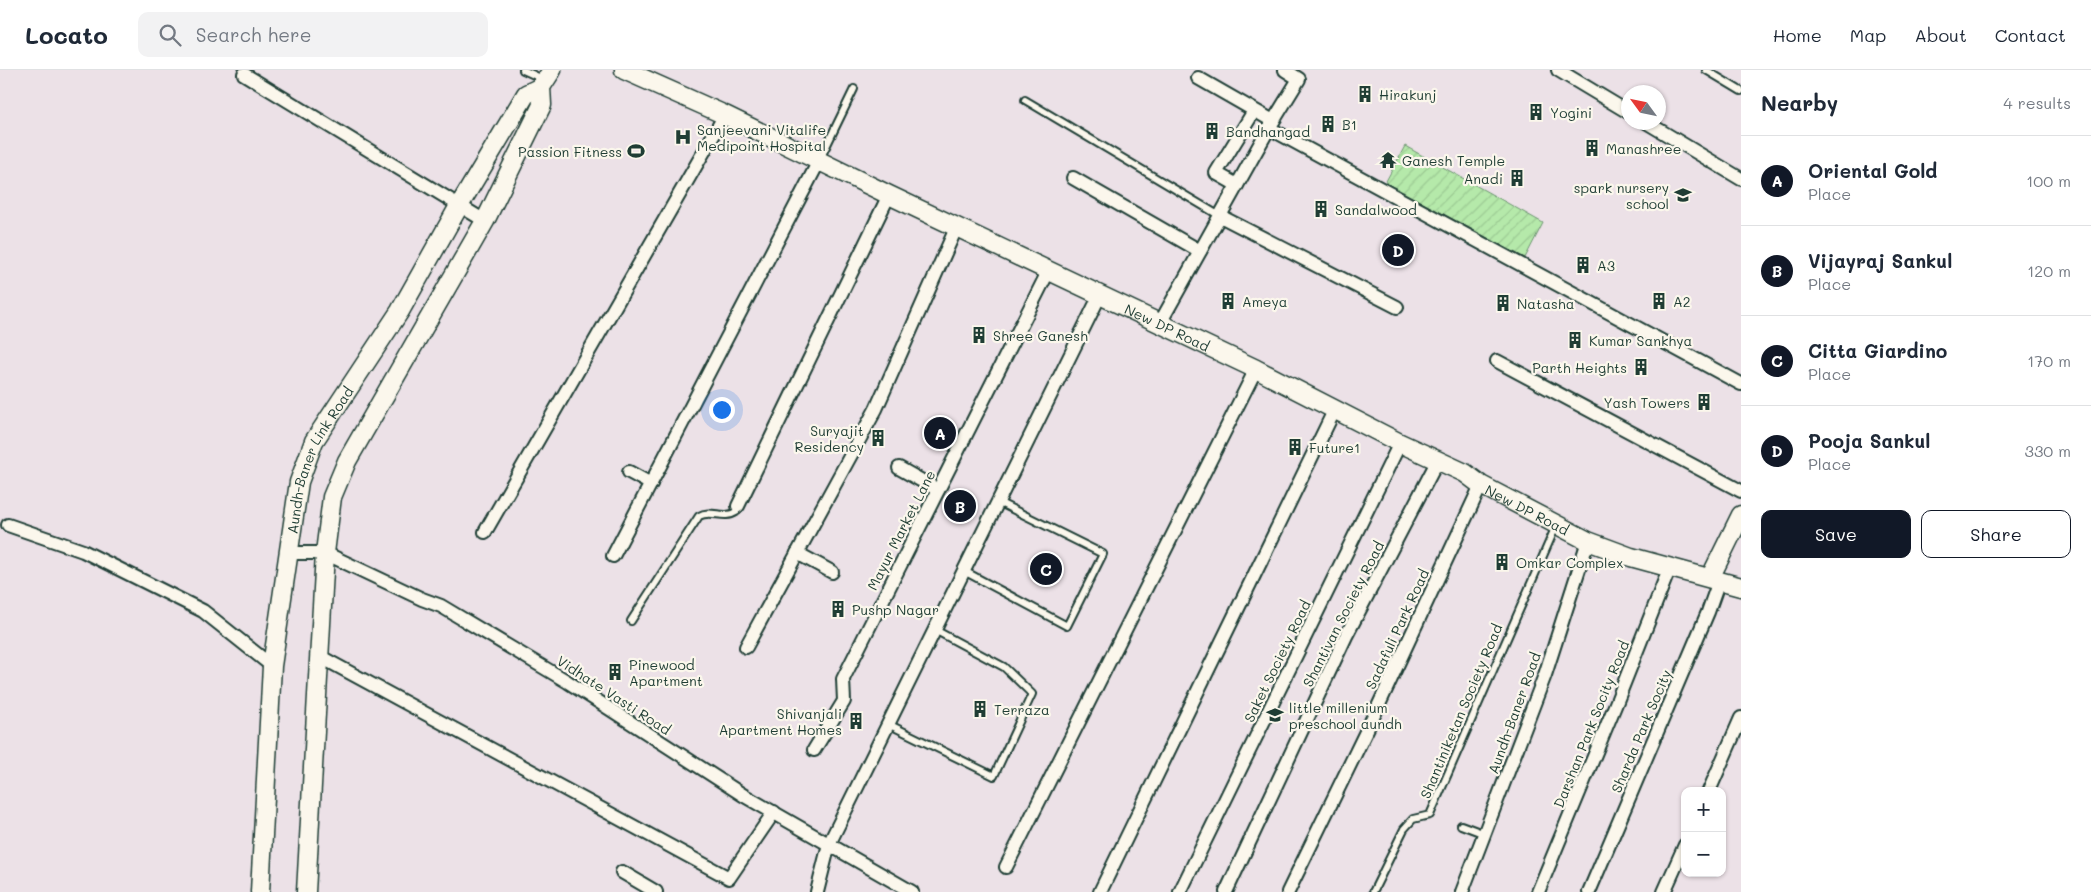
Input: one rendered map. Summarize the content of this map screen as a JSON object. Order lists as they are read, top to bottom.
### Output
{
  "streets": {
    "main road": ["New DP Road", "Aundh-Baner Link Road"],
    "street": [
      "Mayur Market Lane",
      "Shantivan Society Road",
      "Sadafuli Park Road",
      "Saket Society Road",
      "Vidhate Vasti Road",
      "Aundh-Baner Road",
      "Darshan Park Socity Road",
      "Sharda Park Socity"
    ],
    "lane": ["Shantiniketan Society Road"]
  },
  "crossings": [
    ["New DP Road", "Mayur Market Lane"],
    ["New DP Road", "Shantivan Society Road"],
    ["New DP Road", "Sadafuli Park Road"],
    ["New DP Road", "Saket Society Road"],
    ["New DP Road", "Shantiniketan Society Road"],
    ["New DP Road", "Aundh-Baner Road"],
    ["New DP Road", "Darshan Park Socity Road"],
    ["New DP Road", "Sharda Park Socity"],
    ["Aundh-Baner Link Road", "Vidhate Vasti Road"]
  ],
  "places": {
    "building": [
      "Hirakunj",
      "Yogini",
      "B1",
      "Bandhangad",
      "Manashree",
      "Anadi",
      "Sandalwood",
      "A3",
      "Ameya",
      "A2",
      "Natasha",
      "Shree Ganesh",
      "Kumar Sankhya",
      "Parth Heights",
      "Yash Towers",
      "Suryajit Residency",
      "Future1",
      "Omkar Complex",
      "Pushp Nagar",
      "Pinewood Apartment",
      "Terraza",
      "Shivanjali Apartment Homes"
    ],
    "hospital": ["Sanjeevani Vitalife Medipoint Hospital"],
    "sports": ["Passion Fitness"],
    "temple": ["Ganesh Temple"],
    "school or university": ["spark nursery school", "little millenium preschool aundh"]
  },
  "north": "top left",
  "page": {
    "header": "Locato",
    "search": "Search here",
    "nav": [
      "Home",
      "Map",
      "About",
      "Contact"
    ],
    "heading": ["Nearby", "4 results"],
    "list": [
      {
        "mark": "A",
        "name": "Oriental Gold",
        "note": "Place",
        "value": "100 m"
      },
      {
        "mark": "B",
        "name": "Vijayraj Sankul",
        "note": "Place",
        "value": "120 m"
      },
      {
        "mark": "C",
        "name": "Citta Giardino",
        "note": "Place",
        "value": "170 m"
      },
      {
        "mark": "D",
        "name": "Pooja Sankul",
        "note": "Place",
        "value": "330 m"
      }
    ],
    "pins": [
      "D",
      "A",
      "B",
      "C"
    ],
    "buttons": ["Save", "Share"],
    "map_buttons": ["+", "−"]
  }
}
